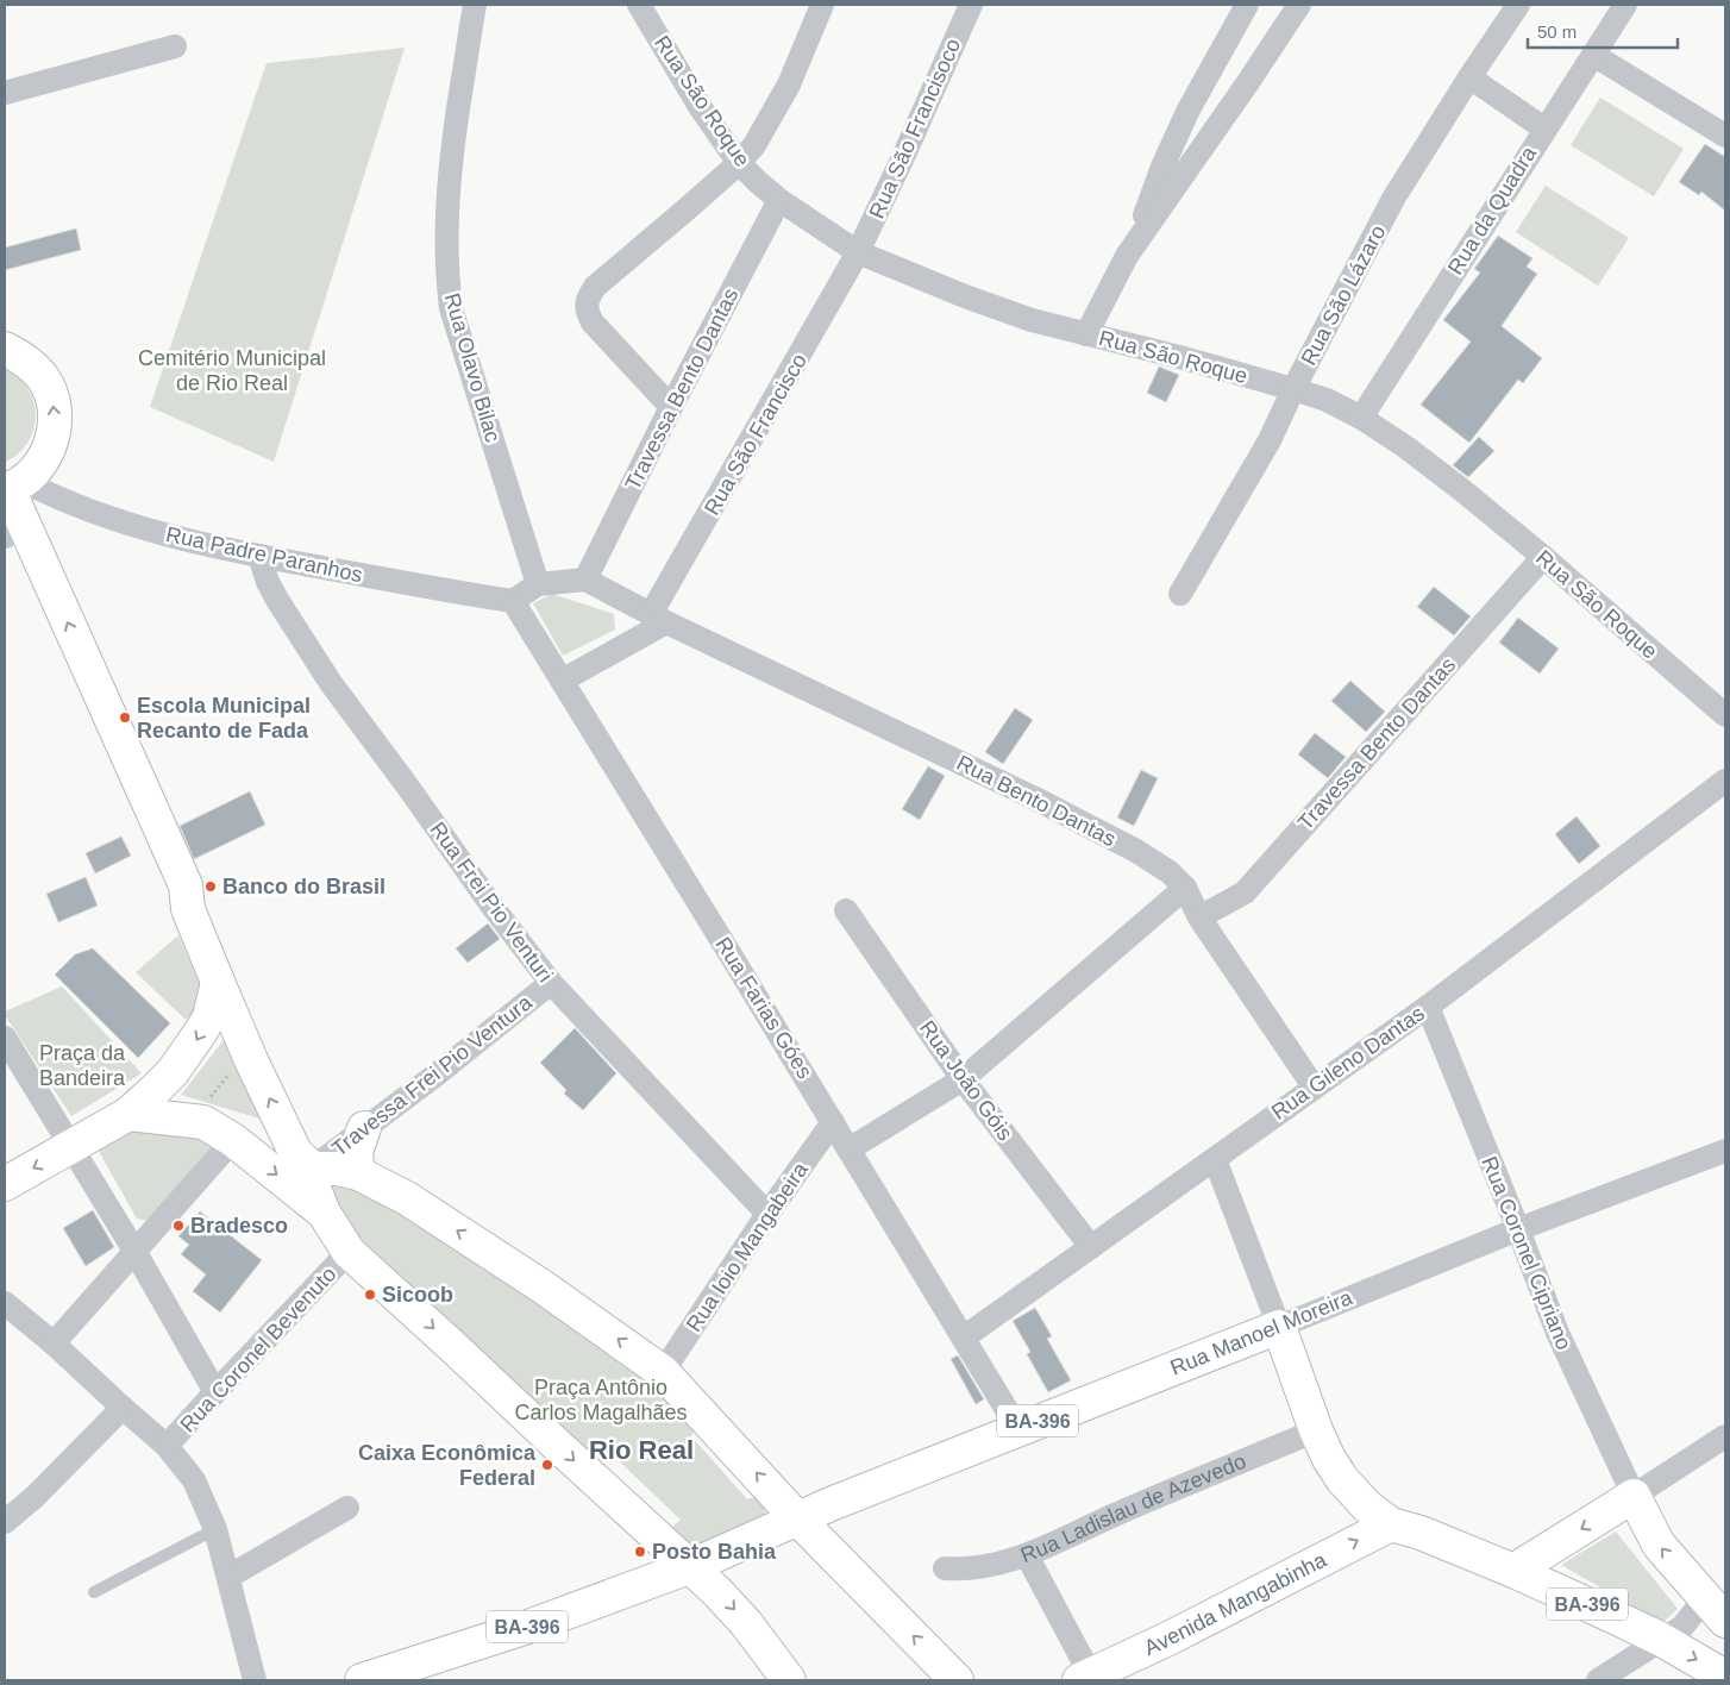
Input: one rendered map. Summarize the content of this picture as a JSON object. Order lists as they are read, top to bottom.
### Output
{
  "streets": {
    "main road": ["Rua Manoel Moreira", "BA-396", "Avenida Mangabinha"],
    "street": [
      "Rua São Roque",
      "Rua São Francisoco",
      "Rua da Quadra",
      "Rua São Lázaro",
      "Rua Olavo Bilac",
      "Travessa Bento Dantas",
      "Rua São Francisco",
      "Rua Padre Paranhos",
      "Rua Bento Dantas",
      "Rua Frei Pio Venturi",
      "Rua Farias Góes",
      "Rua Gileno Dantas",
      "Travessa Frei Pio Ventura",
      "Rua João Góis",
      "Rua Ioio Mangabeira",
      "Rua Coronel Cipriano",
      "Rua Coronel Bevenuto",
      "Rua Ladislau de Azevedo"
    ]
  },
  "crossings": [
    ["Rua São Roque", "Rua São Francisoco"],
    ["Rua São Roque", "Rua da Quadra"],
    ["Rua São Roque", "Rua São Lázaro"],
    ["Rua São Roque", "Travessa Bento Dantas"],
    ["Rua São Roque", "Rua São Francisco"],
    ["Rua São Francisoco", "Rua São Francisco"],
    ["Travessa Bento Dantas", "Rua Bento Dantas"],
    ["Rua São Francisco", "Rua Bento Dantas"],
    ["Rua Padre Paranhos", "Rua Frei Pio Venturi"],
    ["Rua Padre Paranhos", "Rua Farias Góes"],
    ["Rua Bento Dantas", "Rua Gileno Dantas"],
    ["Rua Frei Pio Venturi", "Travessa Frei Pio Ventura"],
    ["Rua Frei Pio Venturi", "Rua Ioio Mangabeira"],
    ["Rua Farias Góes", "Rua Gileno Dantas"],
    ["Rua Farias Góes", "Rua Ioio Mangabeira"],
    ["Rua Farias Góes", "Rua Manoel Moreira"],
    ["Rua Gileno Dantas", "Rua João Góis"],
    ["Rua Gileno Dantas", "Rua Coronel Cipriano"],
    ["Rua Coronel Cipriano", "Rua Manoel Moreira"],
    ["Rua Manoel Moreira", "BA-396"],
    ["BA-396", "Rua Ladislau de Azevedo"],
    ["BA-396", "Avenida Mangabinha"]
  ],
  "one_way": ["Avenida Mangabinha"],
  "districts": ["Rio Real"],
  "parks": ["Cemitério Municipal de Rio Real", "Praça da Bandeira", "Praça Antônio Carlos Magalhães"],
  "places": [
    "Escola Municipal Recanto de Fada",
    "Banco do Brasil",
    "Bradesco",
    "Sicoob",
    "Caixa Econômica Federal",
    "Posto Bahia"
  ],
  "scale_bar": "50 m"
}
